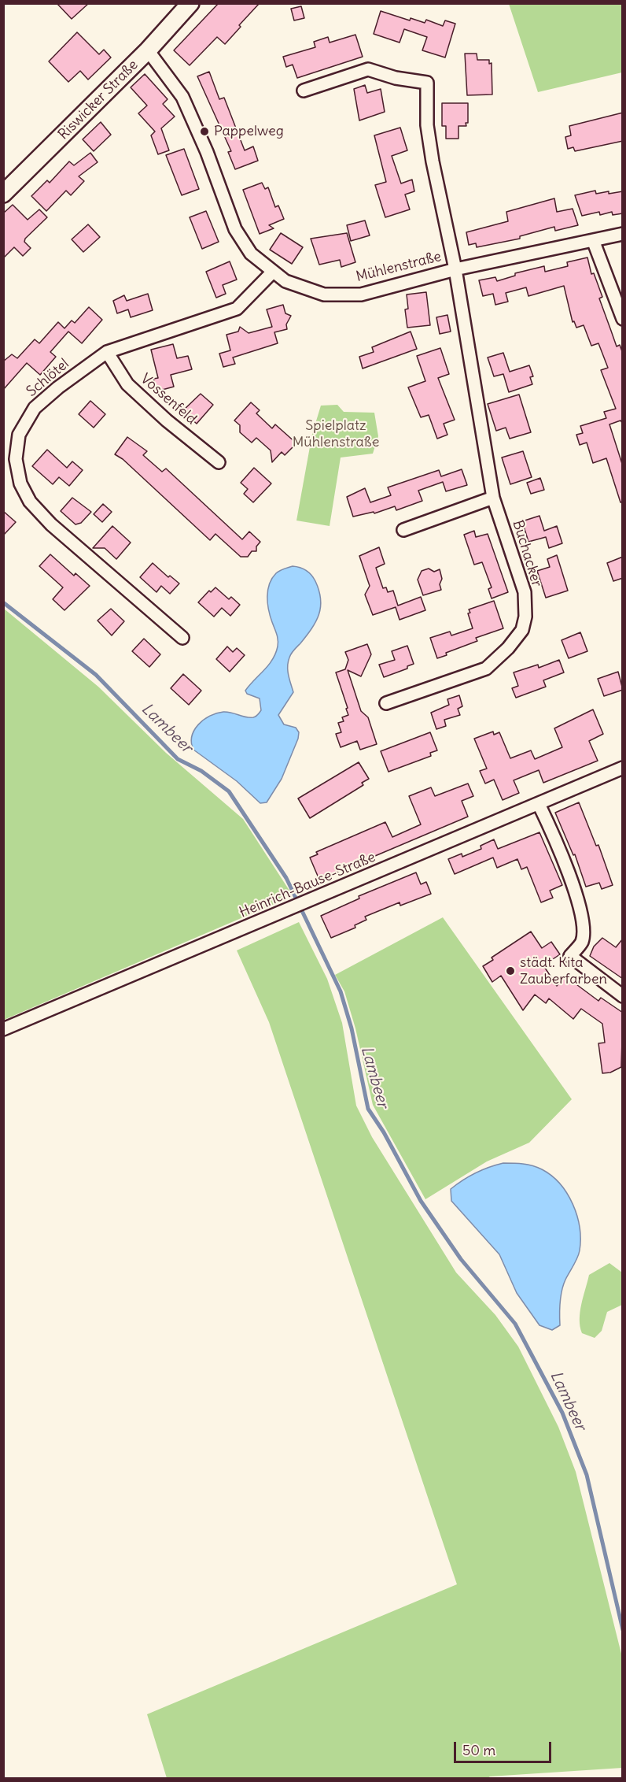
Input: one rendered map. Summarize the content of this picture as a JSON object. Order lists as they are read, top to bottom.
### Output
{
  "streets": {
    "street": [
      "Riswicker Straße",
      "Mühlenstraße",
      "Schlötel",
      "Vossenfeld",
      "Buchacker",
      "Heinrich-Bause-Straße"
    ]
  },
  "crossings": [
    ["Riswicker Straße", "Mühlenstraße"],
    ["Mühlenstraße", "Schlötel"],
    ["Mühlenstraße", "Buchacker"],
    ["Schlötel", "Vossenfeld"]
  ],
  "water": ["Lambeer"],
  "parks": ["Spielplatz Mühlenstraße"],
  "places": ["Pappelweg", "städt. Kita Zauberfarben"],
  "scale_bar": "50 m"
}
